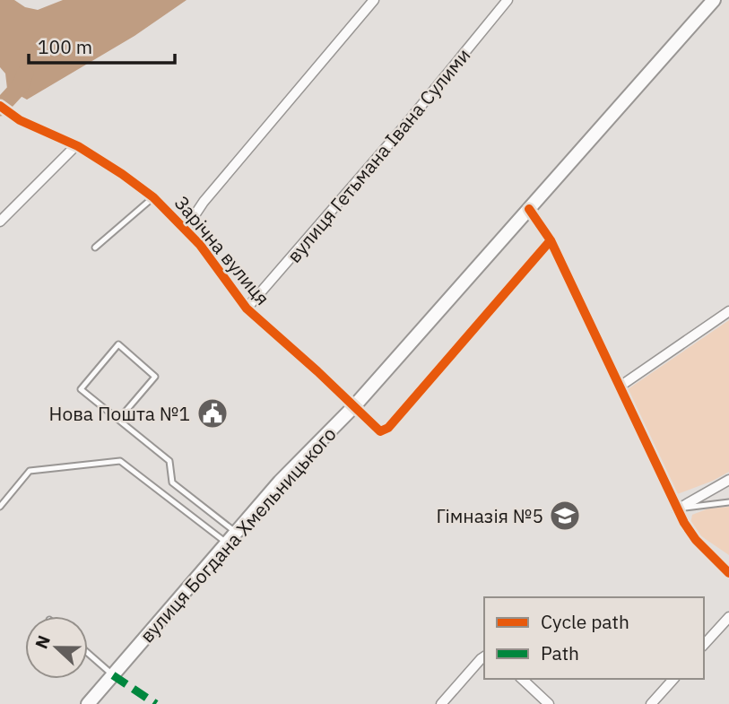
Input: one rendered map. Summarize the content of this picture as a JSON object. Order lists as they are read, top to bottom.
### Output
{
  "streets": {
    "main road": ["вулиця Богдана Хмельницького"],
    "street": ["вулиця Гетьмана Івана Сулими", "Зарічна вулиця"]
  },
  "crossings": [
    ["вулиця Гетьмана Івана Сулими", "Зарічна вулиця"],
    ["Зарічна вулиця", "вулиця Богдана Хмельницького"]
  ],
  "places": {
    "public building": ["Нова Пошта №1"],
    "school or university": ["Гімназія №5"]
  },
  "legend": ["Cycle path", "Path"],
  "scale_bar": "100 m",
  "north": "left"
}
